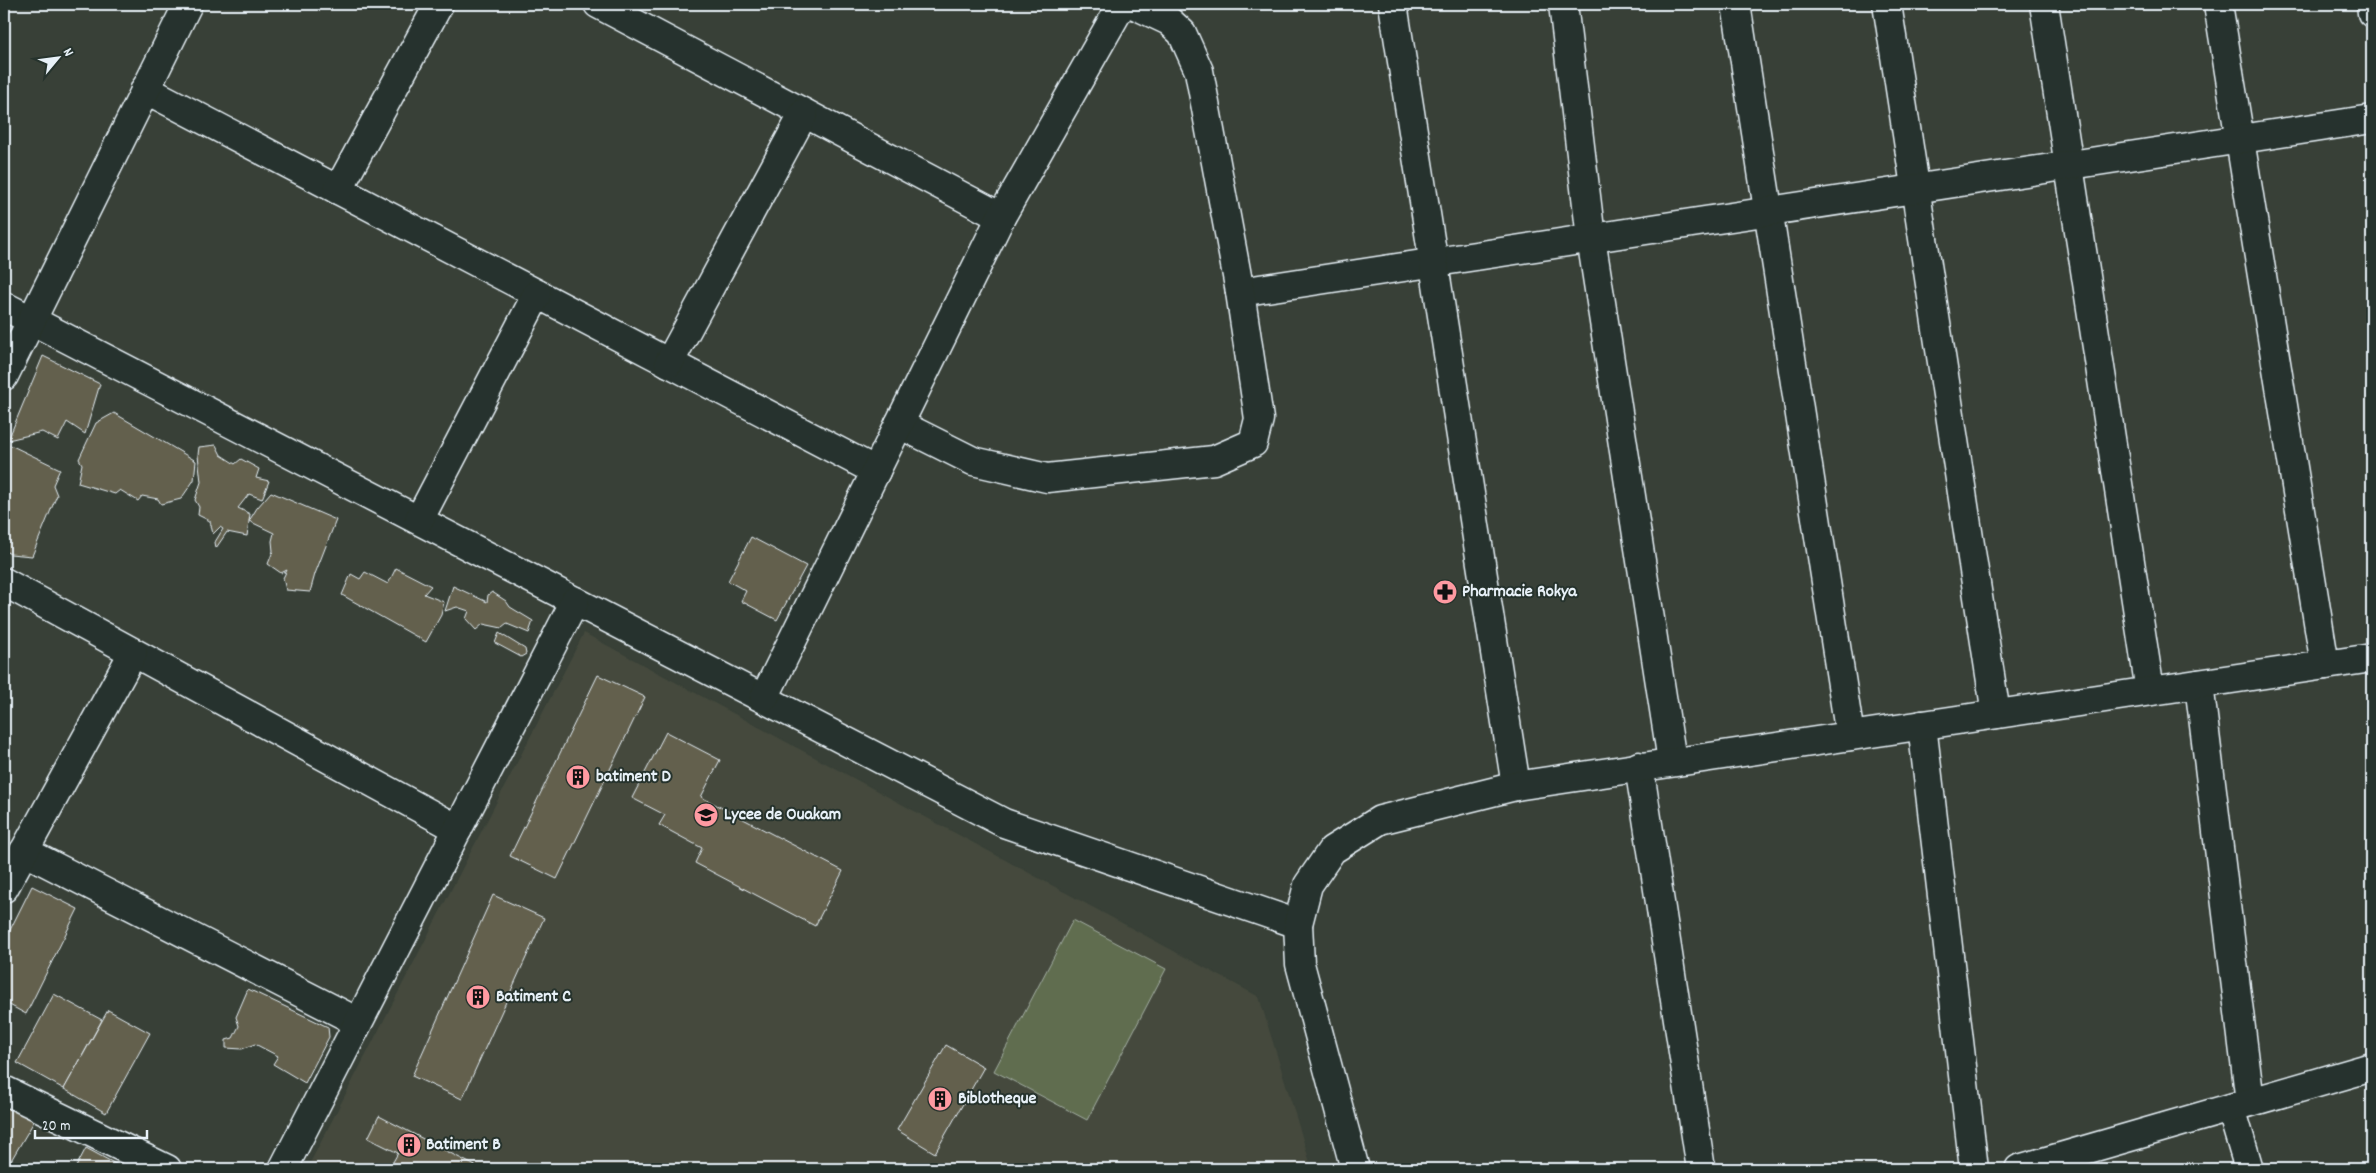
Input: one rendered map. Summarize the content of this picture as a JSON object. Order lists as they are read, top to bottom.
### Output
{
  "places": {
    "pharmacy": ["Pharmacie Rokya"],
    "building": [
      "batiment D",
      "Batiment C",
      "Biblotheque",
      "Batiment B"
    ],
    "school or university": ["Lycee de Ouakam"]
  },
  "scale_bar": "20 m",
  "north": "top right"
}
